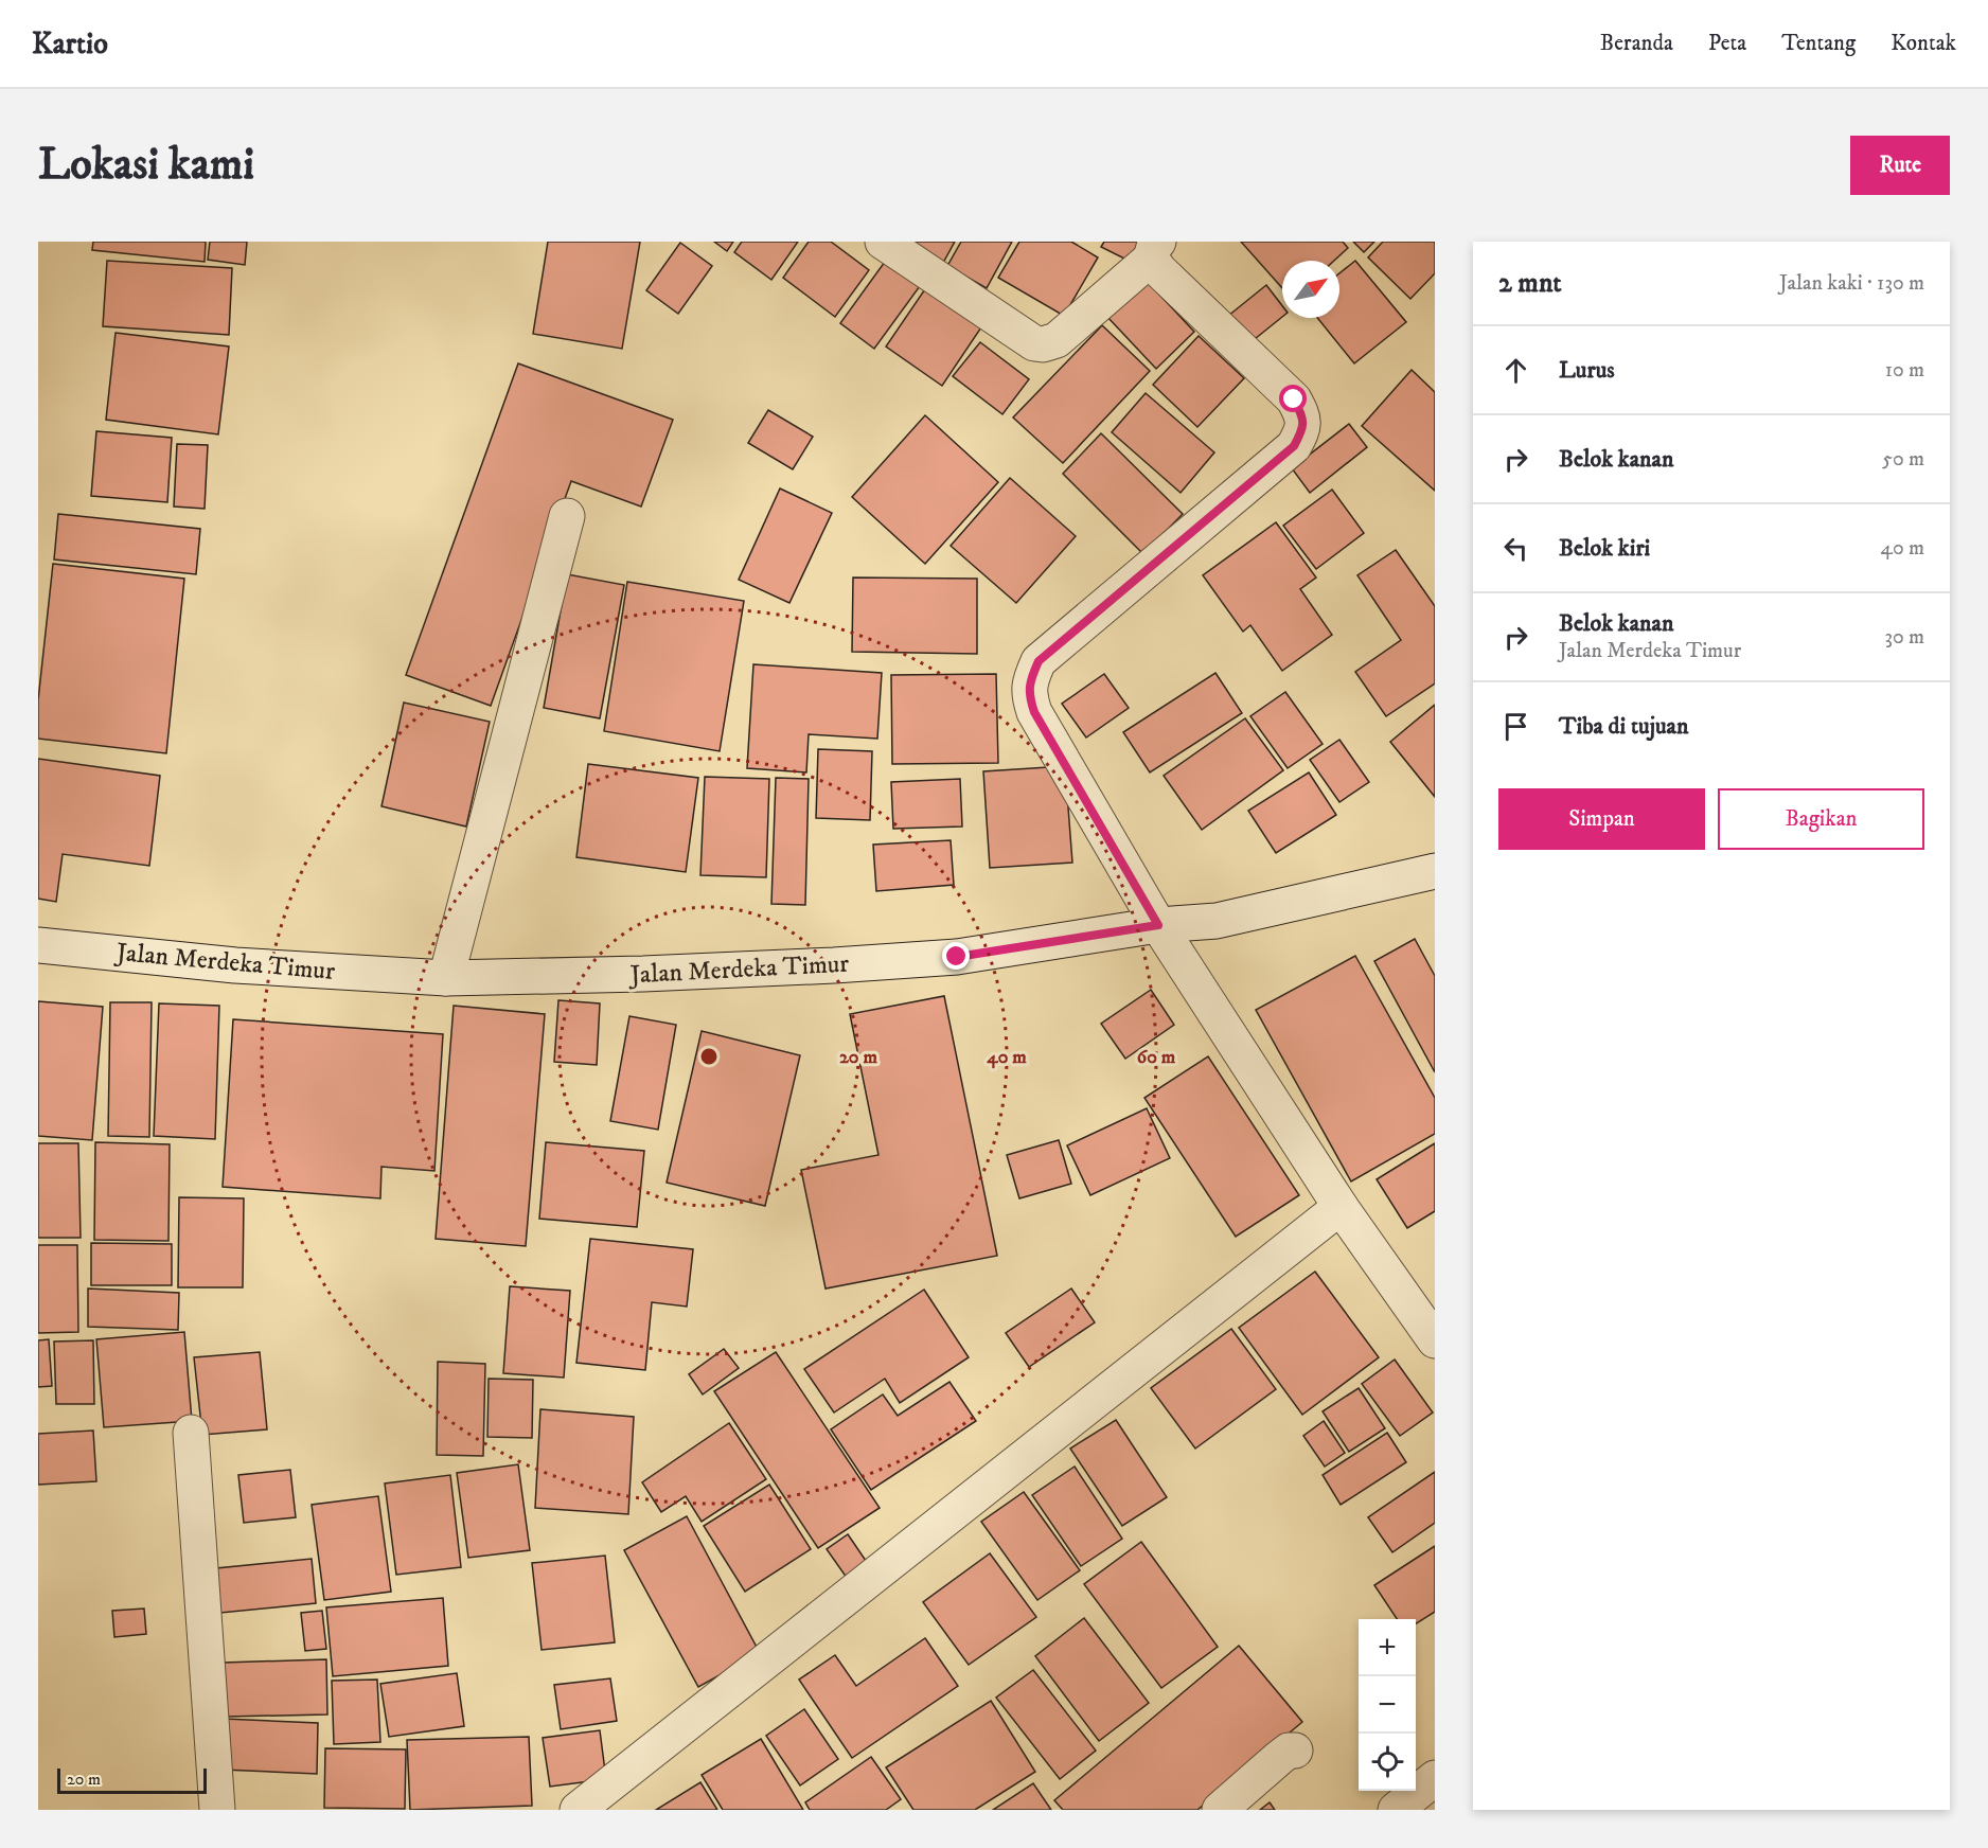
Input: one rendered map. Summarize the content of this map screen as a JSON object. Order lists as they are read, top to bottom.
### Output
{
  "streets": {
    "street": ["Jalan Merdeka Timur"]
  },
  "scale_bar": "20 m",
  "north": "top right",
  "page": {
    "header": "Kartio",
    "nav": [
      "Beranda",
      "Peta",
      "Tentang",
      "Kontak"
    ],
    "buttons": [
      "Rute",
      ["Simpan", "Bagikan"]
    ],
    "title": "Lokasi kami",
    "heading": ["2 mnt", "Jalan kaki · 130 m"],
    "list": [
      ["Lurus", "10 m"],
      ["Belok kanan", "50 m"],
      ["Belok kiri", "40 m"],
      ["Belok kanan", "Jalan Merdeka Timur", "30 m"],
      "Tiba di tujuan"
    ],
    "map_buttons": ["+", "−"],
    "scale": "20 m"
  },
  "rings": ["20 m", "40 m", "60 m"]
}
